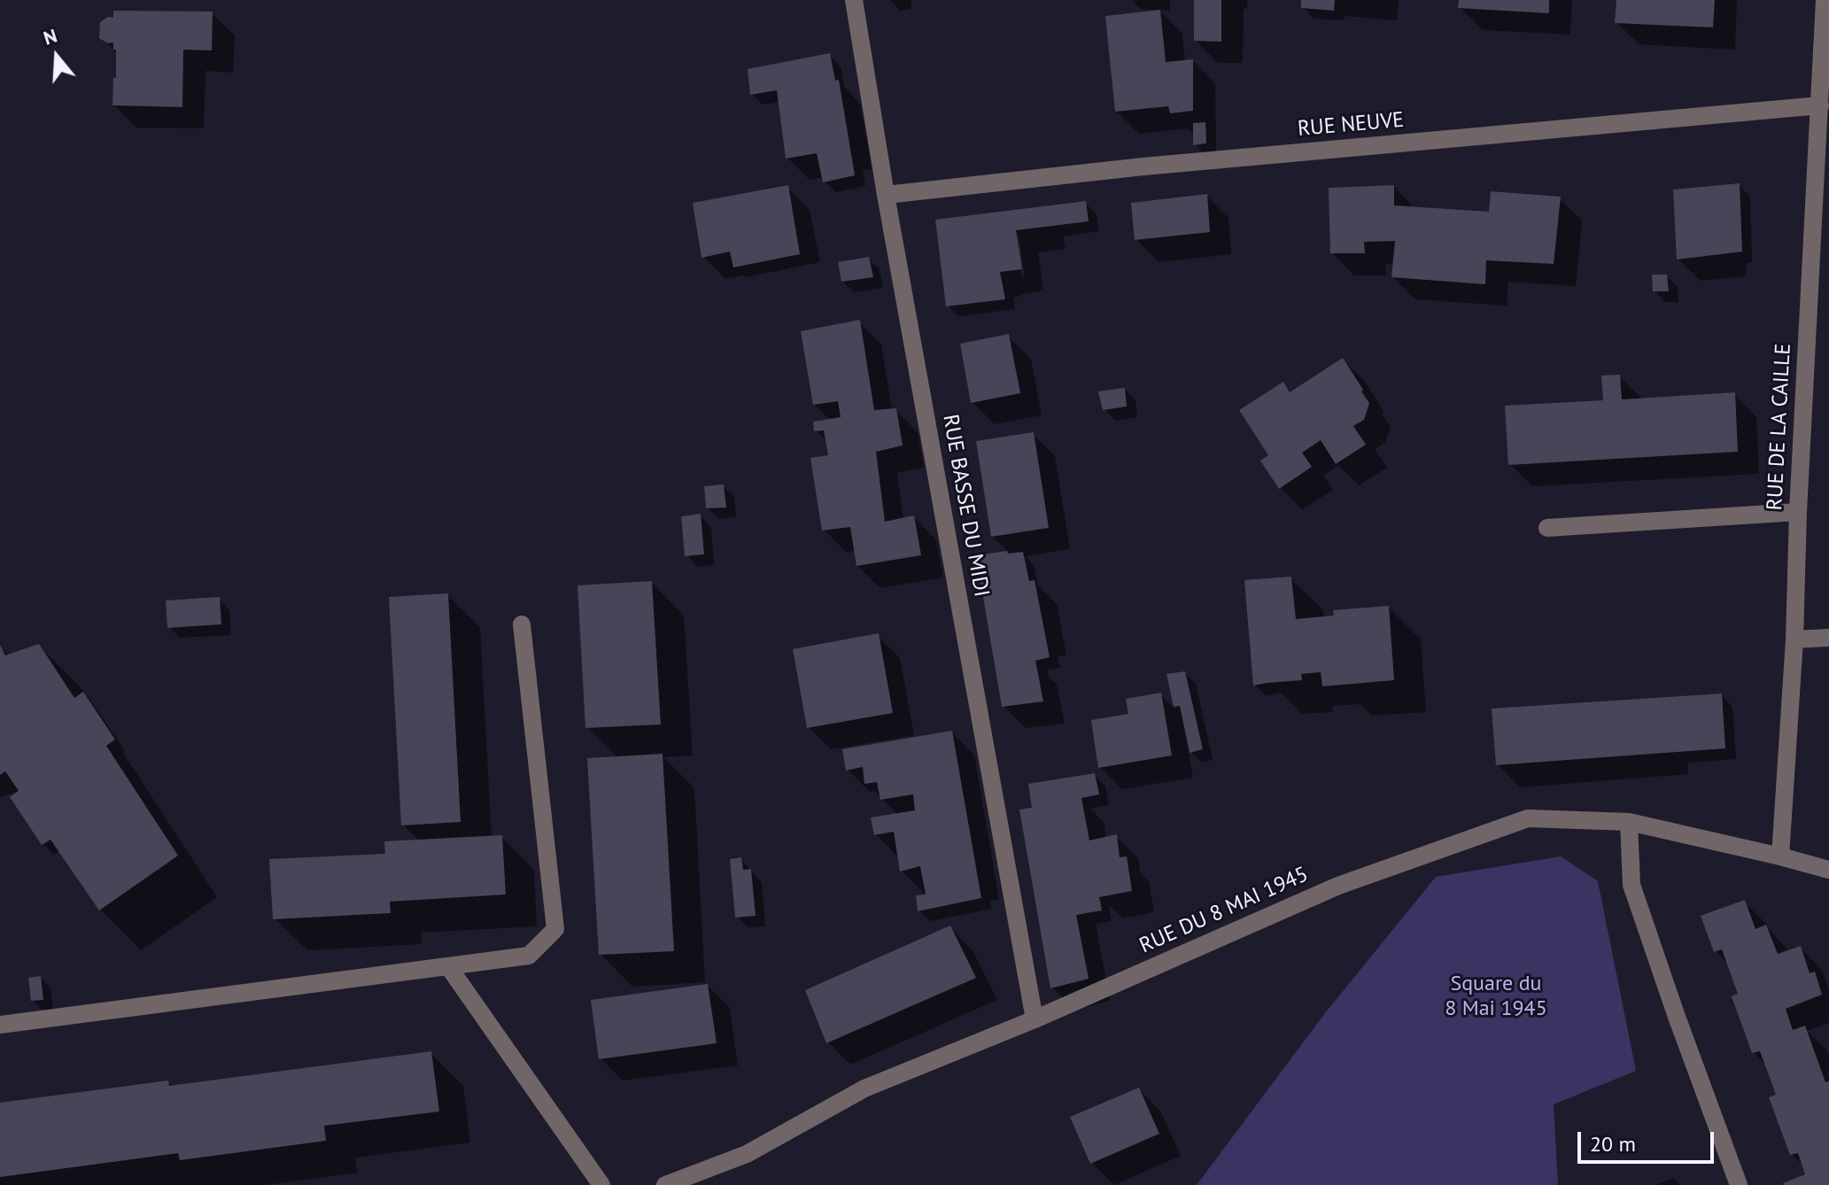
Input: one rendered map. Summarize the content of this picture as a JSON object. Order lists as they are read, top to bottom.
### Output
{
  "streets": {
    "street": [
      "RUE NEUVE",
      "RUE DE LA CAILLE",
      "RUE BASSE DU MIDI",
      "RUE DU 8 MAI 1945"
    ]
  },
  "crossings": [
    ["RUE NEUVE", "RUE DE LA CAILLE"],
    ["RUE NEUVE", "RUE BASSE DU MIDI"],
    ["RUE DE LA CAILLE", "RUE DU 8 MAI 1945"],
    ["RUE BASSE DU MIDI", "RUE DU 8 MAI 1945"]
  ],
  "parks": ["Square du 8 Mai 1945"],
  "scale_bar": "20 m",
  "north": "top"
}
